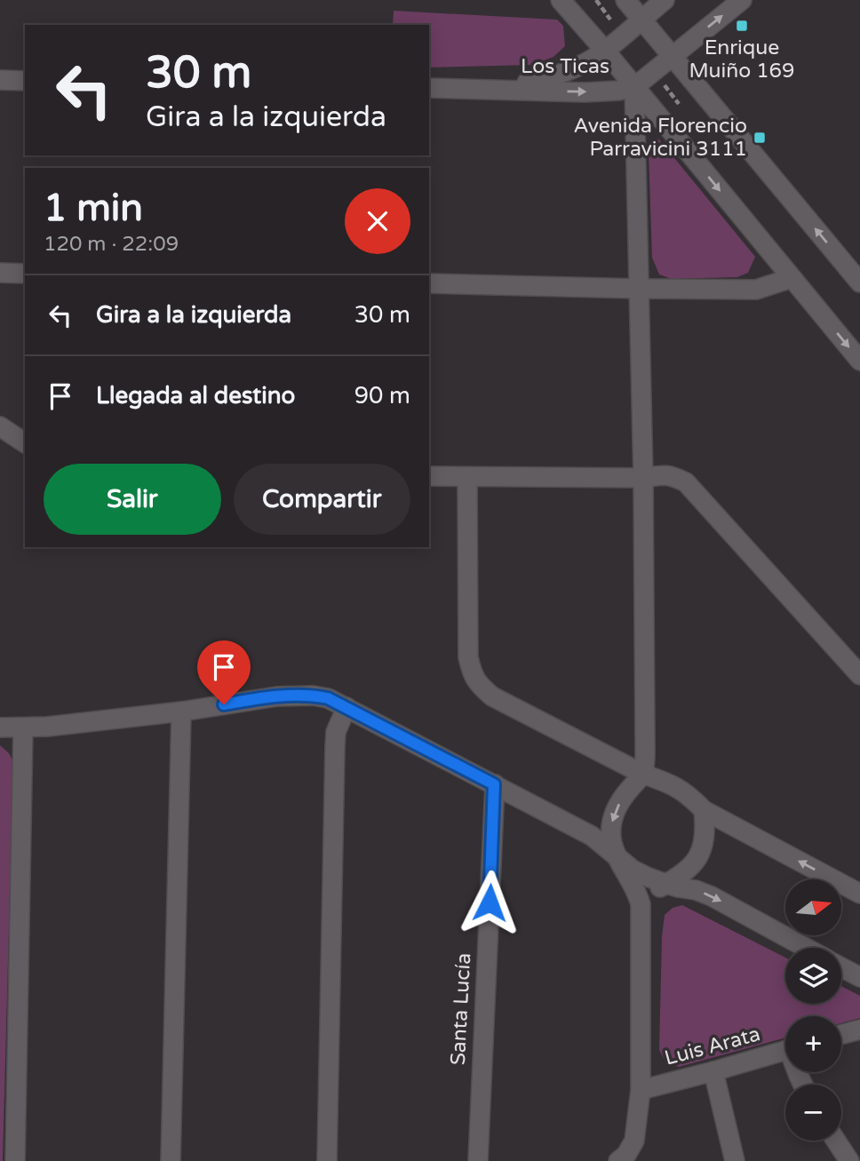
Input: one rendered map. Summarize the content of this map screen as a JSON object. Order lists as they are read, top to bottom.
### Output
{
  "streets": {
    "street": ["Los Ticas", "Santa Lucía", "Luis Arata"]
  },
  "places": {
    "transit": ["Enrique Muiño 169", "Avenida Florencio Parravicini 3111"]
  },
  "north": "right",
  "page": {
    "turn": ["30 m", "Gira a la izquierda"],
    "heading": ["1 min", "120 m · 22:09"],
    "list": [
      {
        "name": "Gira a la izquierda",
        "value": "30 m"
      },
      {
        "name": "Llegada al destino",
        "value": "90 m"
      }
    ],
    "buttons": ["Salir", "Compartir"],
    "map_buttons": ["+", "−"]
  }
}
